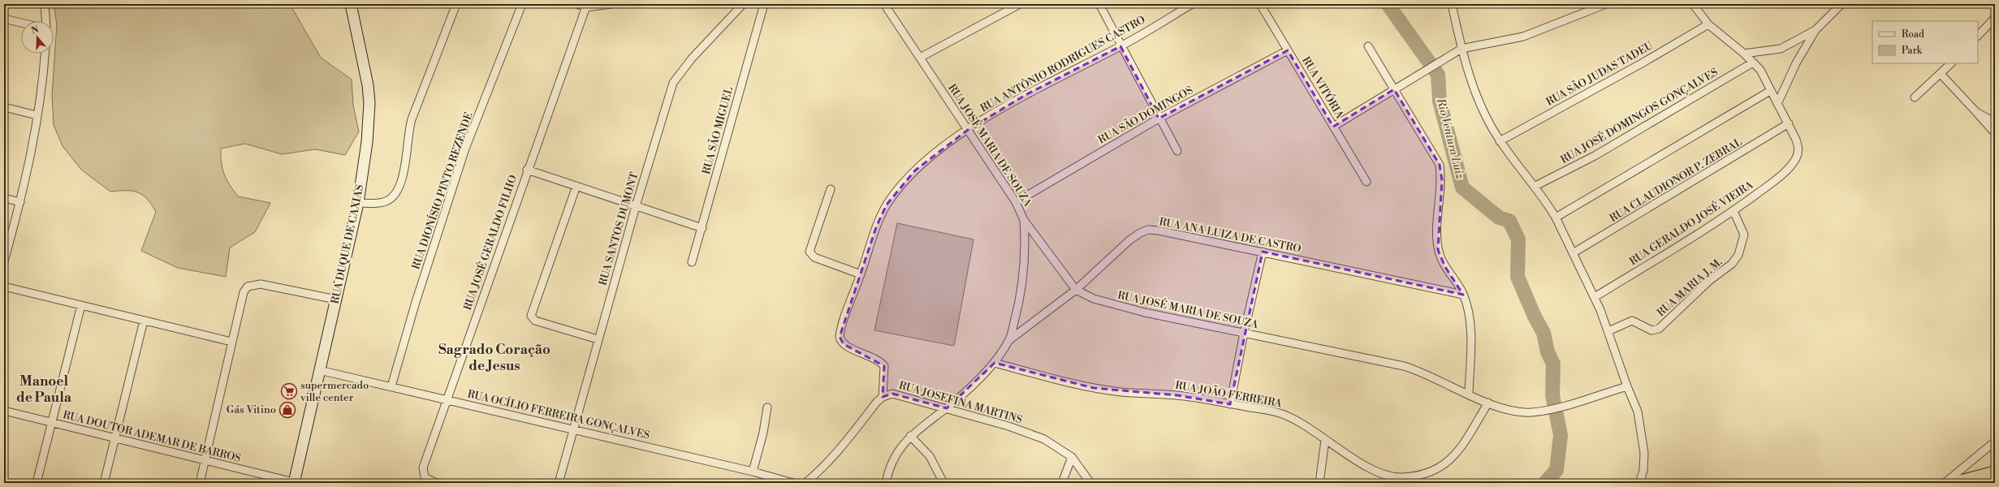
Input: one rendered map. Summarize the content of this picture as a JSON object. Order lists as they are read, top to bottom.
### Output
{
  "streets": {
    "street": [
      "RUA ANTÔNIO RODRIGUES CASTRO",
      "RUA SÃO JUDAS TADEU",
      "RUA VITÓRIA",
      "RUA SÃO DOMINGOS",
      "RUA JOSÉ DOMINGOS GONÇALVES",
      "RUA SÃO MIGUEL",
      "RUA JOSÉ MARIA DE SOUZA",
      "RUA CLAUDIONOR P. ZEBRAL",
      "RUA DIONÍSIO PINTO REZENDE",
      "RUA GERALDO JOSÉ VIEIRA",
      "RUA SANTOS DUMONT",
      "RUA ANA LUIZA DE CASTRO",
      "RUA JOSÉ GERALDO FILHO",
      "RUA DUQUE DE CAXIAS",
      "RUA MARIA J. M.",
      "RUA JOÃO FERREIRA",
      "RUA JOSEFINA MARTINS",
      "RUA OCÍLIO FERREIRA GONÇALVES",
      "RUA DOUTOR ADEMAR DE BARROS"
    ]
  },
  "crossings": [
    ["RUA ANTÔNIO RODRIGUES CASTRO", "RUA JOSÉ MARIA DE SOUZA"],
    ["RUA ANTÔNIO RODRIGUES CASTRO", "RUA JOSEFINA MARTINS"],
    ["RUA SÃO JUDAS TADEU", "RUA GERALDO JOSÉ VIEIRA"],
    ["RUA VITÓRIA", "RUA SÃO DOMINGOS"],
    ["RUA SÃO DOMINGOS", "RUA JOSÉ MARIA DE SOUZA"],
    ["RUA JOSÉ DOMINGOS GONÇALVES", "RUA GERALDO JOSÉ VIEIRA"],
    ["RUA JOSÉ MARIA DE SOUZA", "RUA ANA LUIZA DE CASTRO"],
    ["RUA JOSÉ MARIA DE SOUZA", "RUA JOÃO FERREIRA"],
    ["RUA CLAUDIONOR P. ZEBRAL", "RUA GERALDO JOSÉ VIEIRA"],
    ["RUA DIONÍSIO PINTO REZENDE", "RUA OCÍLIO FERREIRA GONÇALVES"],
    ["RUA GERALDO JOSÉ VIEIRA", "RUA MARIA J. M."],
    ["RUA SANTOS DUMONT", "RUA OCÍLIO FERREIRA GONÇALVES"],
    ["RUA JOSÉ GERALDO FILHO", "RUA OCÍLIO FERREIRA GONÇALVES"],
    ["RUA DUQUE DE CAXIAS", "RUA OCÍLIO FERREIRA GONÇALVES"],
    ["RUA DUQUE DE CAXIAS", "RUA DOUTOR ADEMAR DE BARROS"]
  ],
  "districts": ["Sagrado Coração de Jesus", "Manoel de Paula"],
  "water": ["Rio Ventura Luiz"],
  "places": {
    "supermarket": ["supermercado ville center"],
    "shop": ["Gás Vitino"]
  },
  "legend": ["Road", "Park"],
  "north": "top"
}
